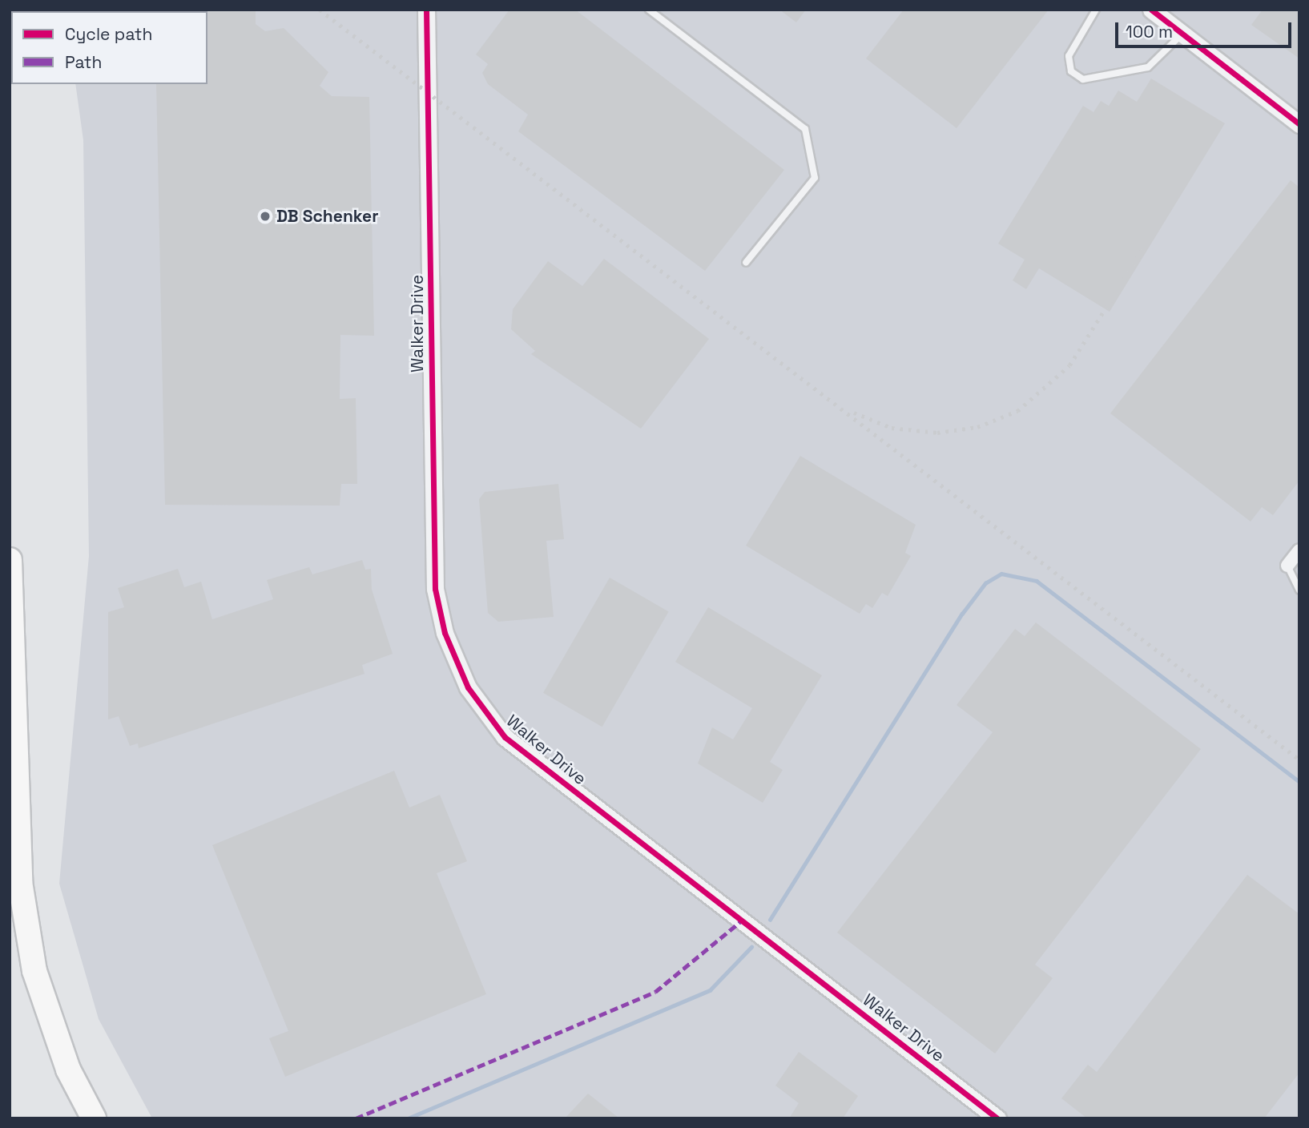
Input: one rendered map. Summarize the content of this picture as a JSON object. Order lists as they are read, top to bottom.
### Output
{
  "streets": {
    "street": ["Walker Drive"]
  },
  "places": ["DB Schenker"],
  "legend": ["Cycle path", "Path"],
  "scale_bar": "100 m"
}
